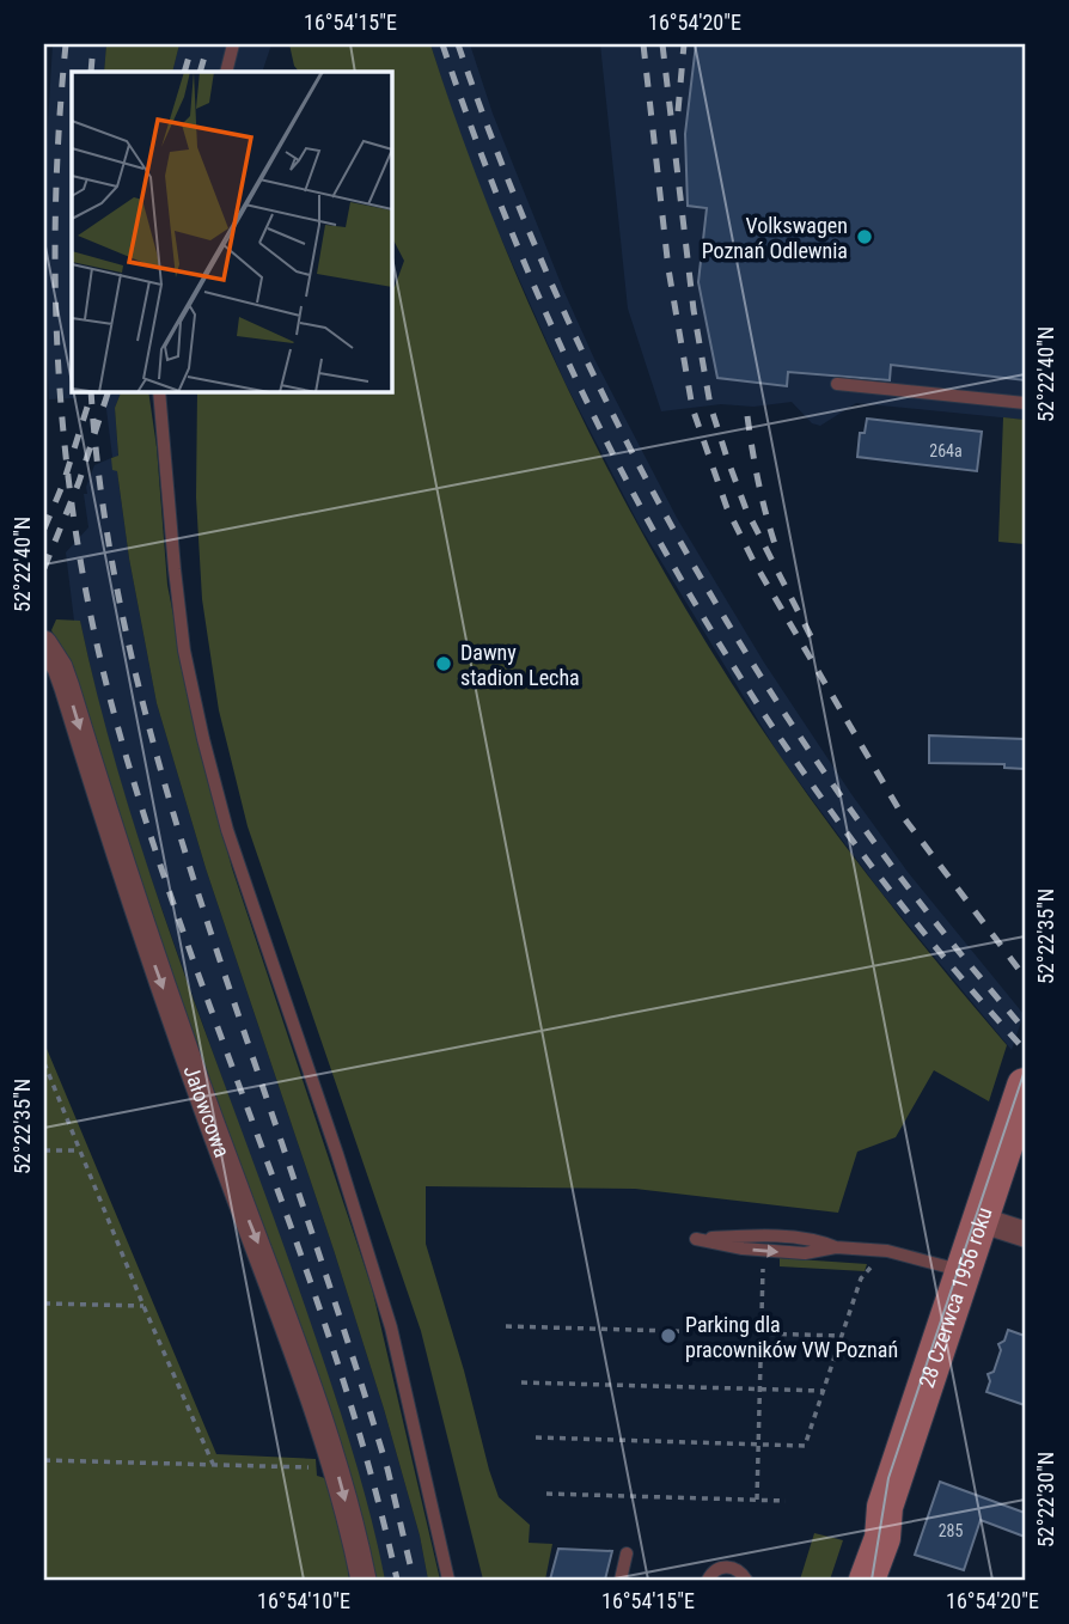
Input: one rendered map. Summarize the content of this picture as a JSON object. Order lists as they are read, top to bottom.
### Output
{
  "streets": {
    "street": ["Jałowcowa", "28 Czerwca 1956 roku"]
  },
  "one_way": ["Jałowcowa"],
  "places": ["Volkswagen Poznań Odlewnia", "Dawny stadion Lecha", "Parking dla pracowników VW Poznań"],
  "house_numbers": ["264a", "285"],
  "coordinates": [
    "16°54'15\"E",
    "16°54'20\"E",
    "52°22'40\"N",
    "52°22'35\"N",
    "52°22'30\"N",
    "16°54'10\"E"
  ]
}
